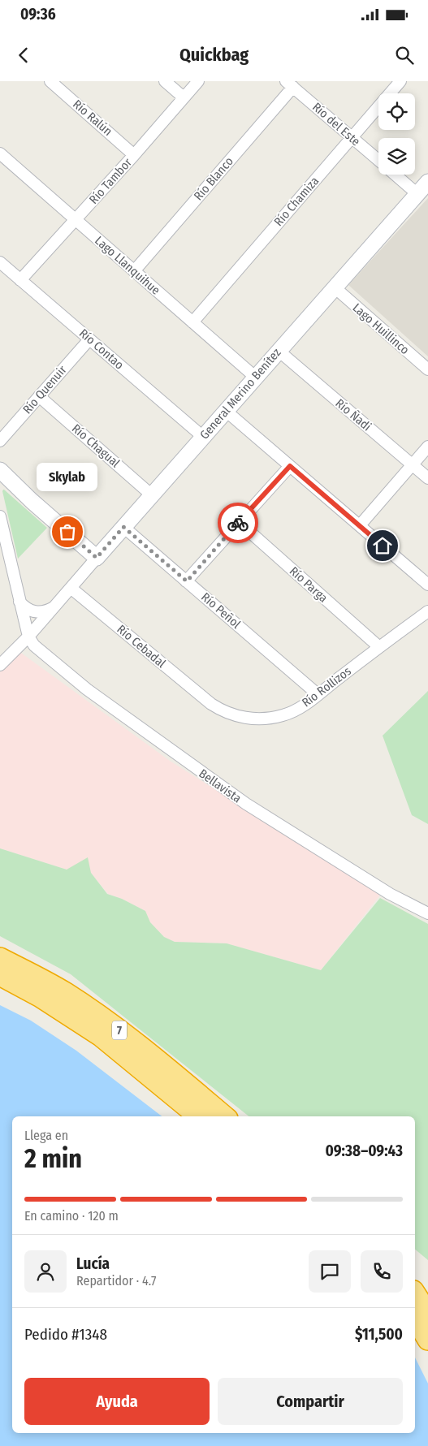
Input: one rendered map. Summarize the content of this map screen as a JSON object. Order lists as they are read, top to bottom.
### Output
{
  "streets": {
    "highway": ["7"],
    "street": [
      "Río Ralún",
      "Río del Este",
      "Río Blanco",
      "Río Tambor",
      "Río Chamiza",
      "Lago Llanquihue",
      "Lago Huillinco",
      "Río Contao",
      "Río Quenuir",
      "General Merino Benítez",
      "Río Ñadi",
      "Río Chagual",
      "Río Parga",
      "Río Peñol",
      "Río Cebadal",
      "Río Rollizos",
      "Bellavista"
    ]
  },
  "crossings": [
    ["Río Ralún", "Río Tambor"],
    ["Río del Este", "Río Blanco"],
    ["Río del Este", "Río Chamiza"],
    ["Río del Este", "General Merino Benítez"],
    ["Río Blanco", "Lago Llanquihue"],
    ["Río Tambor", "Lago Llanquihue"],
    ["Río Tambor", "Río Contao"],
    ["Río Chamiza", "Lago Llanquihue"],
    ["Lago Llanquihue", "General Merino Benítez"],
    ["Lago Huillinco", "General Merino Benítez"],
    ["Río Contao", "Río Quenuir"],
    ["Río Contao", "General Merino Benítez"],
    ["Río Quenuir", "Río Chagual"],
    ["General Merino Benítez", "Río Ñadi"],
    ["General Merino Benítez", "Río Chagual"],
    ["General Merino Benítez", "Río Peñol"],
    ["General Merino Benítez", "Río Cebadal"],
    ["General Merino Benítez", "Bellavista"],
    ["Río Parga", "Río Rollizos"],
    ["Río Peñol", "Río Rollizos"],
    ["Río Cebadal", "Río Rollizos"]
  ],
  "places": ["Skylab"],
  "page": {
    "status": "09:36",
    "header": "Quickbag",
    "bubble": "Skylab",
    "heading": ["2 min", "Llega en", "09:38–09:43"],
    "panel": [
      "Lucía",
      "Repartidor · 4.7",
      "Pedido #1348",
      "$11,500"
    ],
    "bar": "En camino · 120 m",
    "buttons": ["Ayuda", "Compartir"]
  }
}
